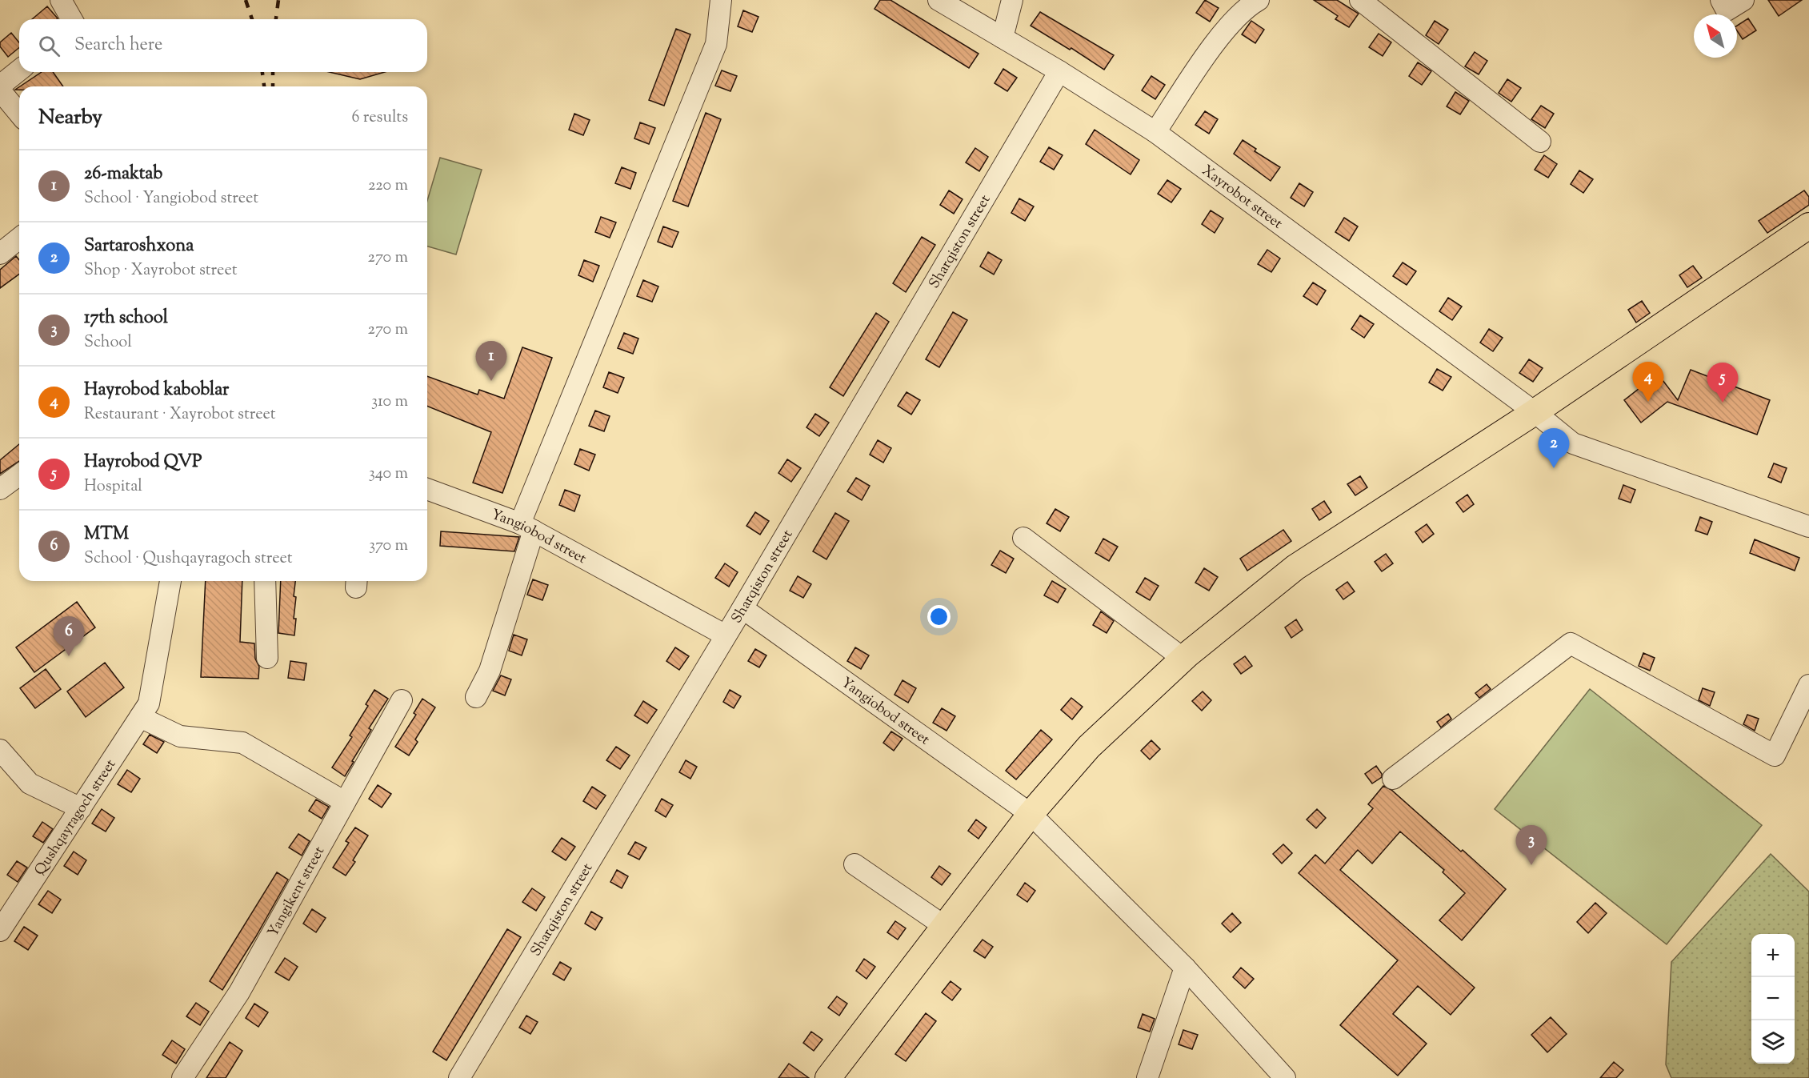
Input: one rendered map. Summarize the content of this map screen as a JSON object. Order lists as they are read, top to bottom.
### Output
{
  "streets": {
    "street": [
      "Xayrobot street",
      "Sharqiston street",
      "Yangiobod street",
      "Qushqayragoch street",
      "Yangikent street"
    ]
  },
  "crossings": [
    ["Xayrobot street", "Sharqiston street"],
    ["Sharqiston street", "Yangiobod street"]
  ],
  "north": "top left",
  "page": {
    "search": "Search here",
    "heading": ["Nearby", "6 results"],
    "list": [
      {
        "mark": "1",
        "name": "26-maktab",
        "note": "School · Yangiobod street",
        "value": "220 m"
      },
      {
        "mark": "2",
        "name": "Sartaroshxona",
        "note": "Shop · Xayrobot street",
        "value": "270 m"
      },
      {
        "mark": "3",
        "name": "17th school",
        "note": "School",
        "value": "270 m"
      },
      {
        "mark": "4",
        "name": "Hayrobod kaboblar",
        "note": "Restaurant · Xayrobot street",
        "value": "310 m"
      },
      {
        "mark": "5",
        "name": "Hayrobod QVP",
        "note": "Hospital",
        "value": "340 m"
      },
      {
        "mark": "6",
        "name": "MTM",
        "note": "School · Qushqayragoch street",
        "value": "370 m"
      }
    ],
    "pins": [
      "1",
      "4",
      "5",
      "2",
      "6",
      "3"
    ],
    "map_buttons": ["+", "−"]
  }
}
